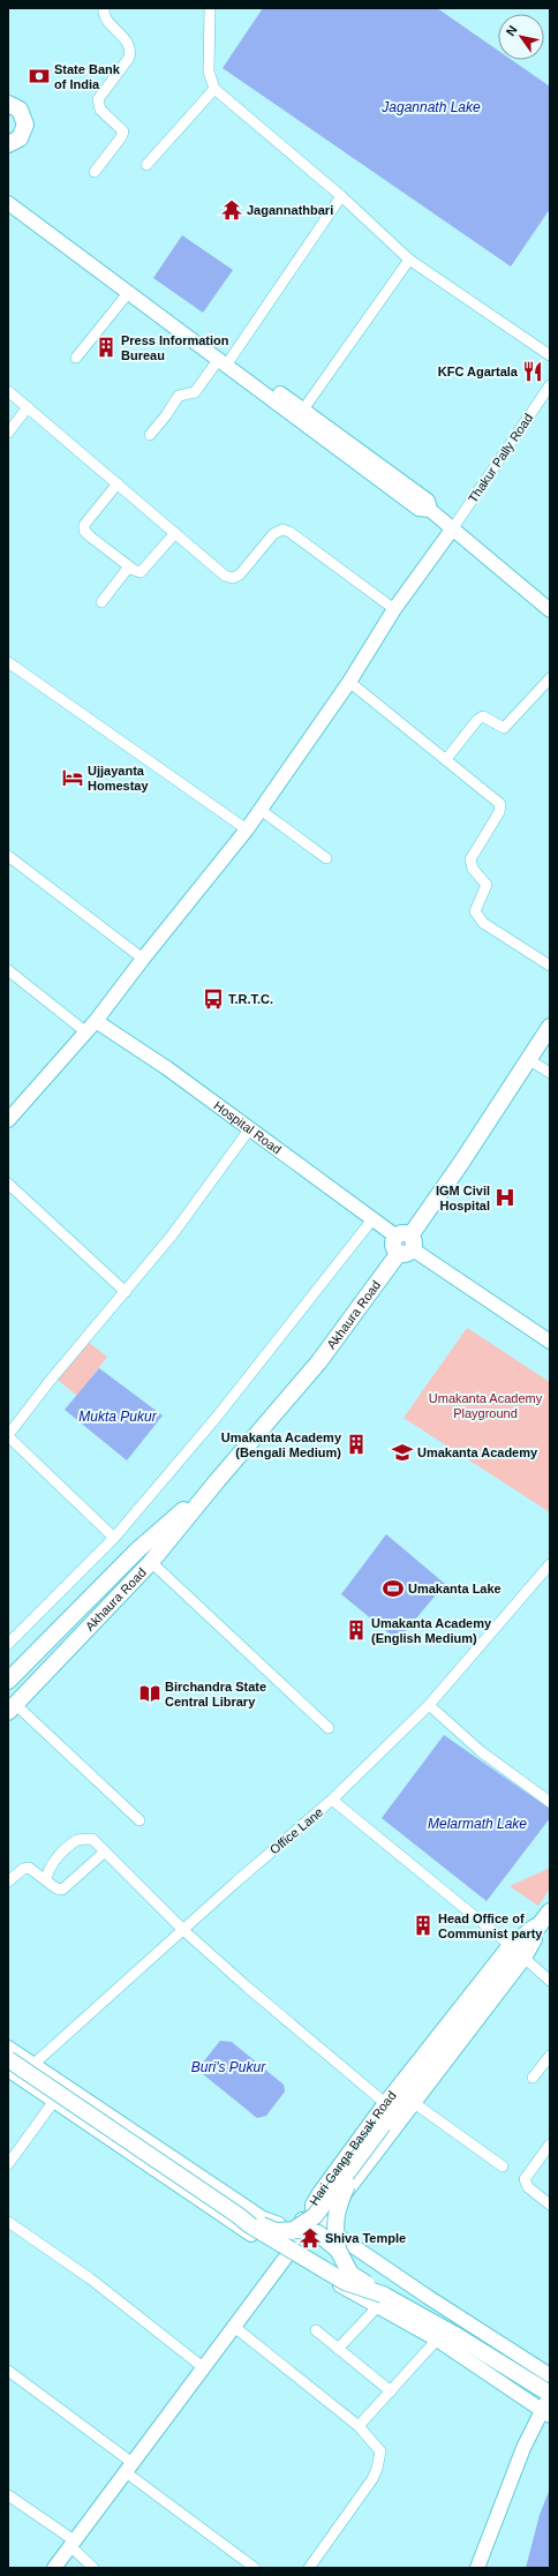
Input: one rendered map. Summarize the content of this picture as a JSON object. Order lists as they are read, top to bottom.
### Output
{
  "streets": {
    "main road": ["Akhaura Road"],
    "street": [
      "Thakur Pally Road",
      "Hospital Road",
      "Office Lane",
      "Hari Ganga Basak Road"
    ]
  },
  "crossings": [
    ["Hospital Road", "Akhaura Road"]
  ],
  "water": [
    "Jagannath Lake",
    "Mukta Pukur",
    "Melarmath Lake",
    "Buri's Pukur"
  ],
  "parks": ["Umakanta Academy Playground"],
  "places": {
    "bank": ["State Bank of India"],
    "temple": ["Jagannathbari", "Shiva Temple"],
    "building": [
      "Press Information Bureau",
      "Umakanta Academy (Bengali Medium)",
      "Umakanta Academy (English Medium)",
      "Head Office of Communist party"
    ],
    "restaurant": ["KFC Agartala"],
    "hotel": ["Ujjayanta Homestay"],
    "bus stop": ["T.R.T.C."],
    "hospital": ["IGM Civil Hospital"],
    "school or university": ["Umakanta Academy"],
    "sports": ["Umakanta Lake"],
    "library": ["Birchandra State Central Library"]
  },
  "north": "top left"
}
